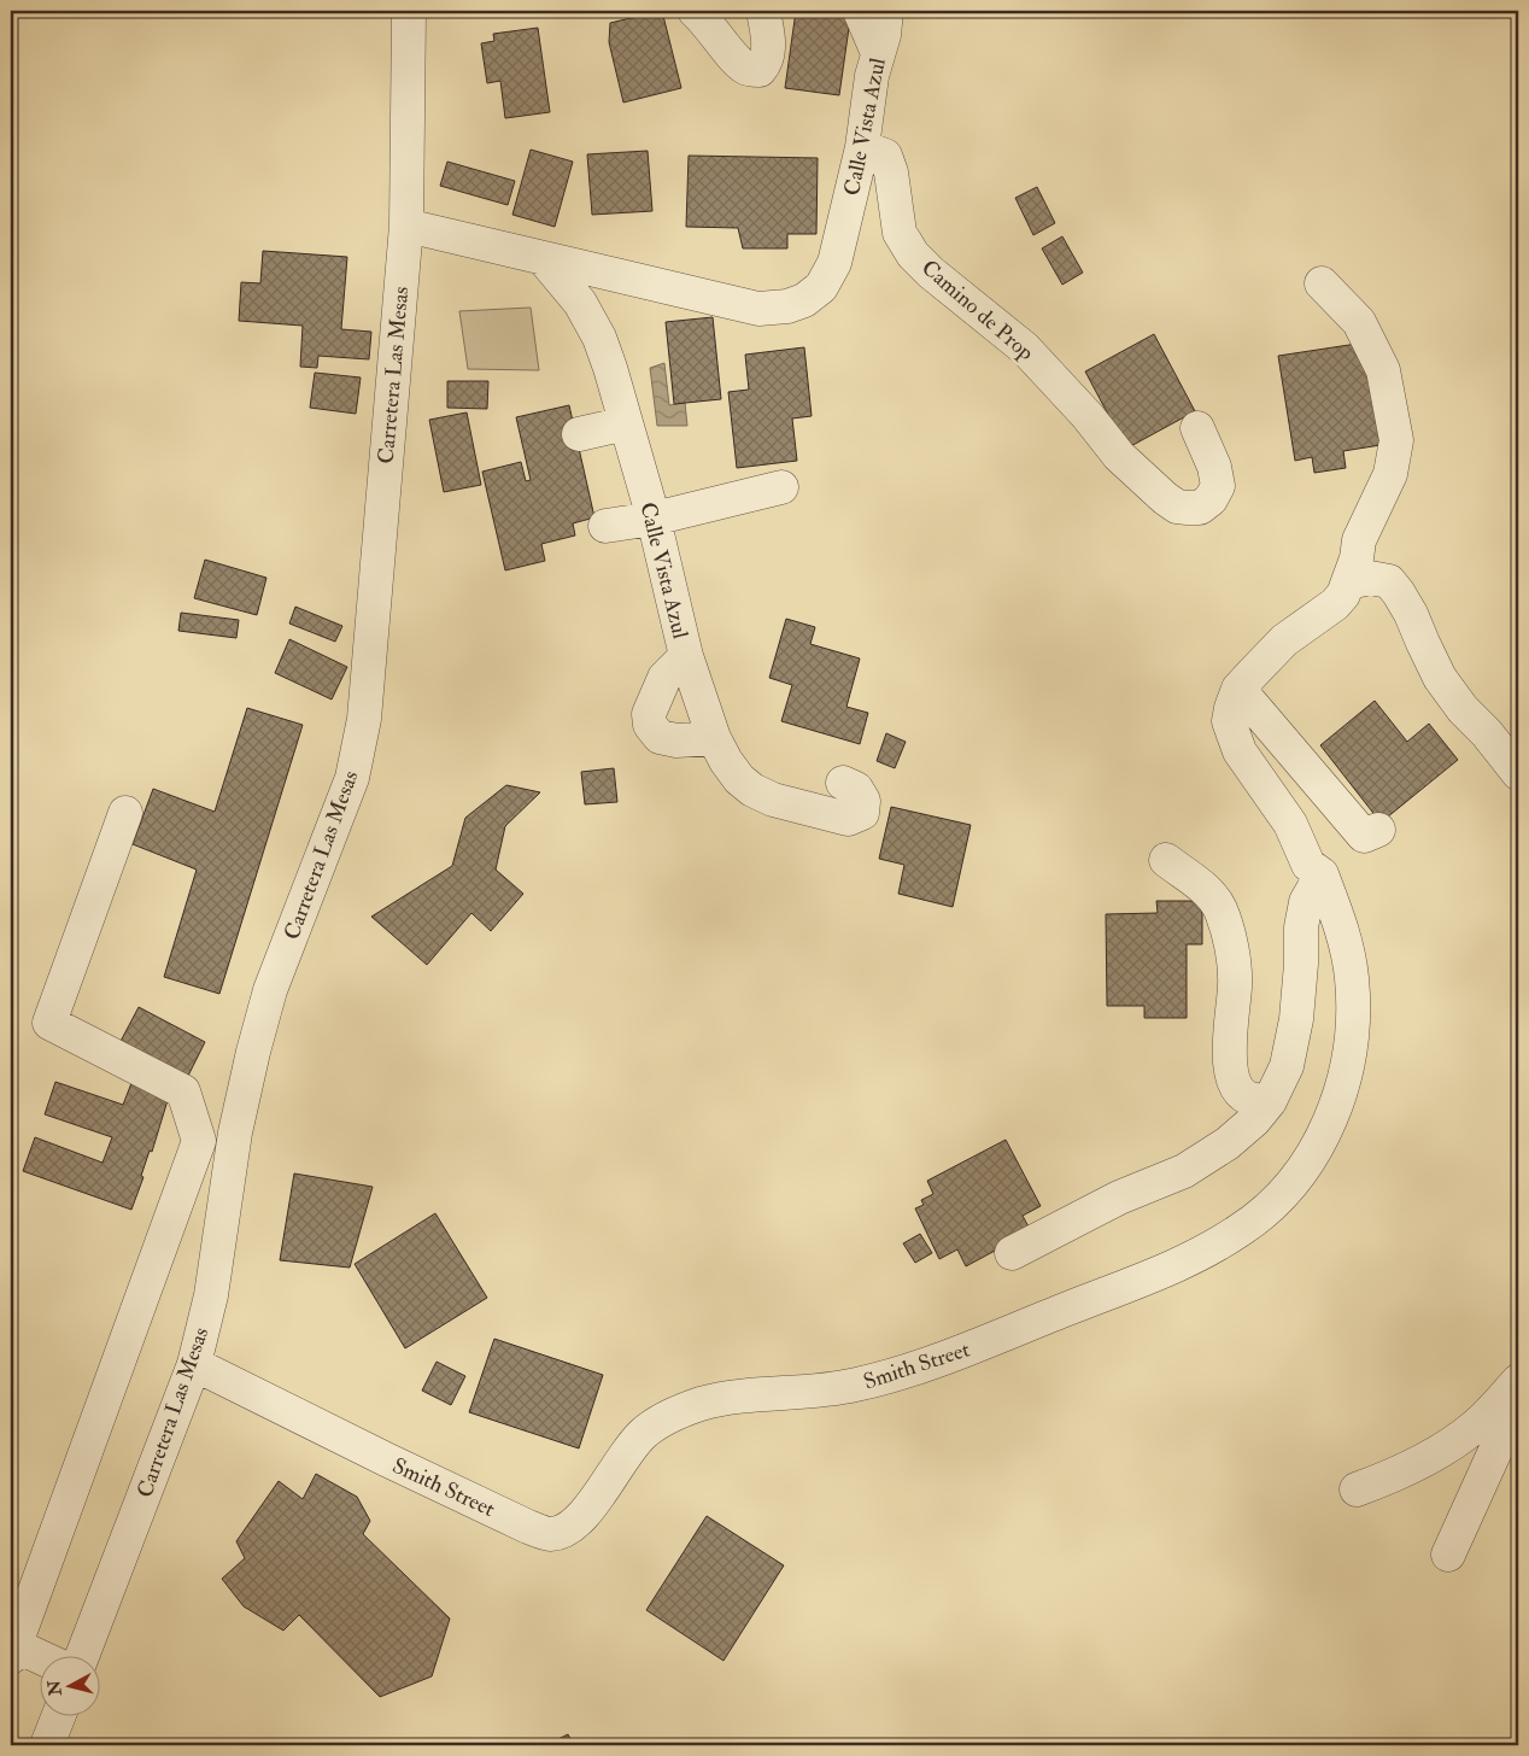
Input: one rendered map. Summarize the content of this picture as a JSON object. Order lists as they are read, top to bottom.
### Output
{
  "streets": {
    "street": [
      "Calle Vista Azul",
      "Camino de Prop",
      "Carretera Las Mesas",
      "Smith Street"
    ]
  },
  "crossings": [
    ["Calle Vista Azul", "Camino de Prop"],
    ["Calle Vista Azul", "Carretera Las Mesas"],
    ["Carretera Las Mesas", "Smith Street"]
  ],
  "north": "left"
}
